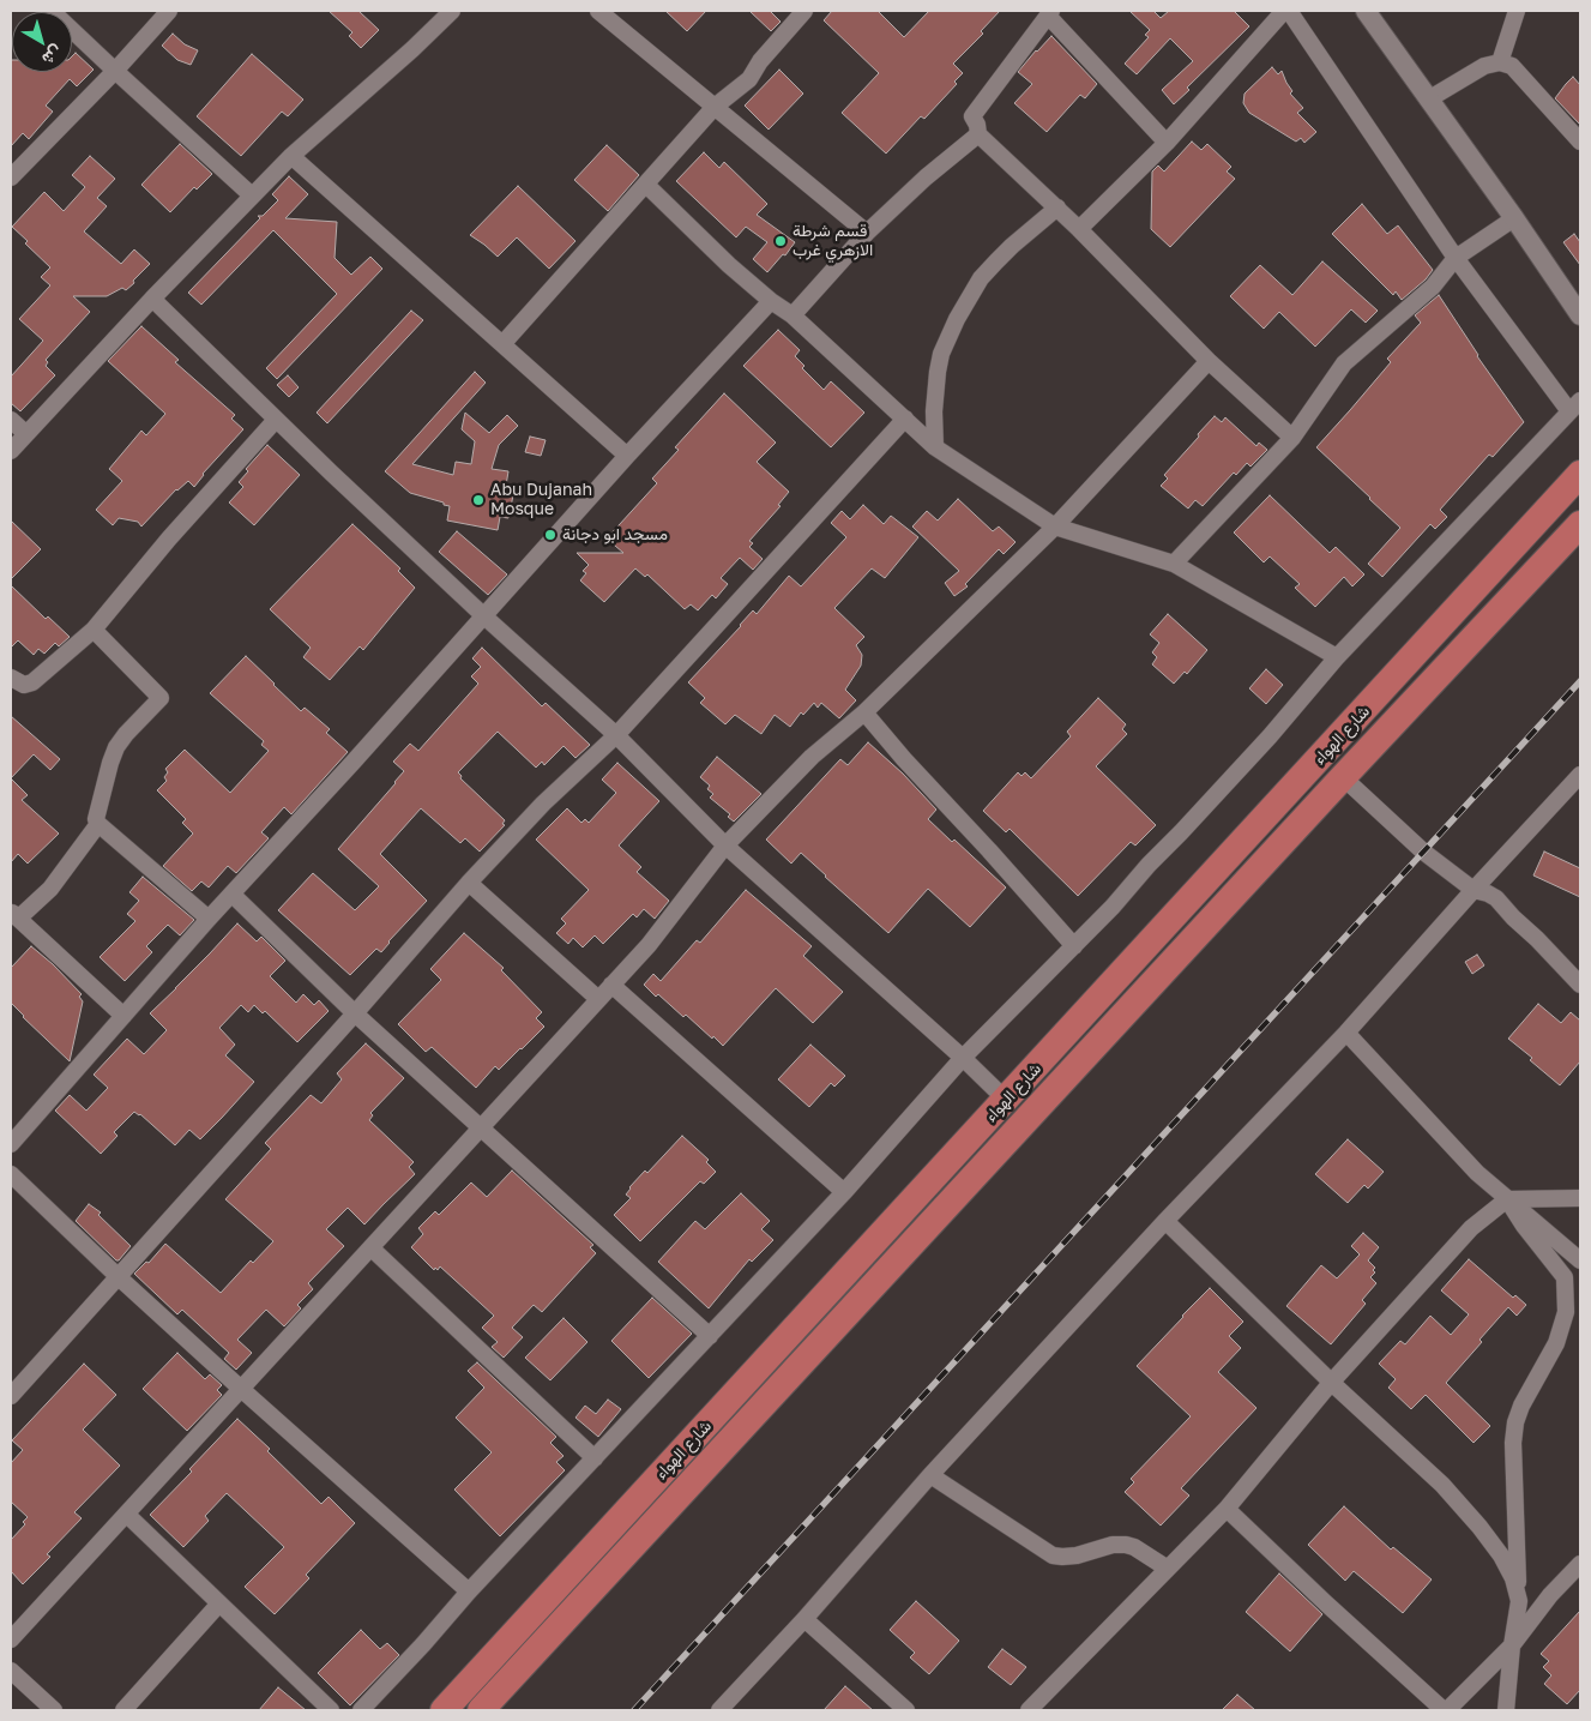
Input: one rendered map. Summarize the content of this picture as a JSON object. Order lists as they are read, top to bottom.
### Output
{
  "streets": {
    "highway": ["شارع الهواء"]
  },
  "places": ["قسم شرطة الازهري غرب", "Abu Dujanah Mosque", "مسجد ابو دجانة"],
  "north": "bottom right"
}
